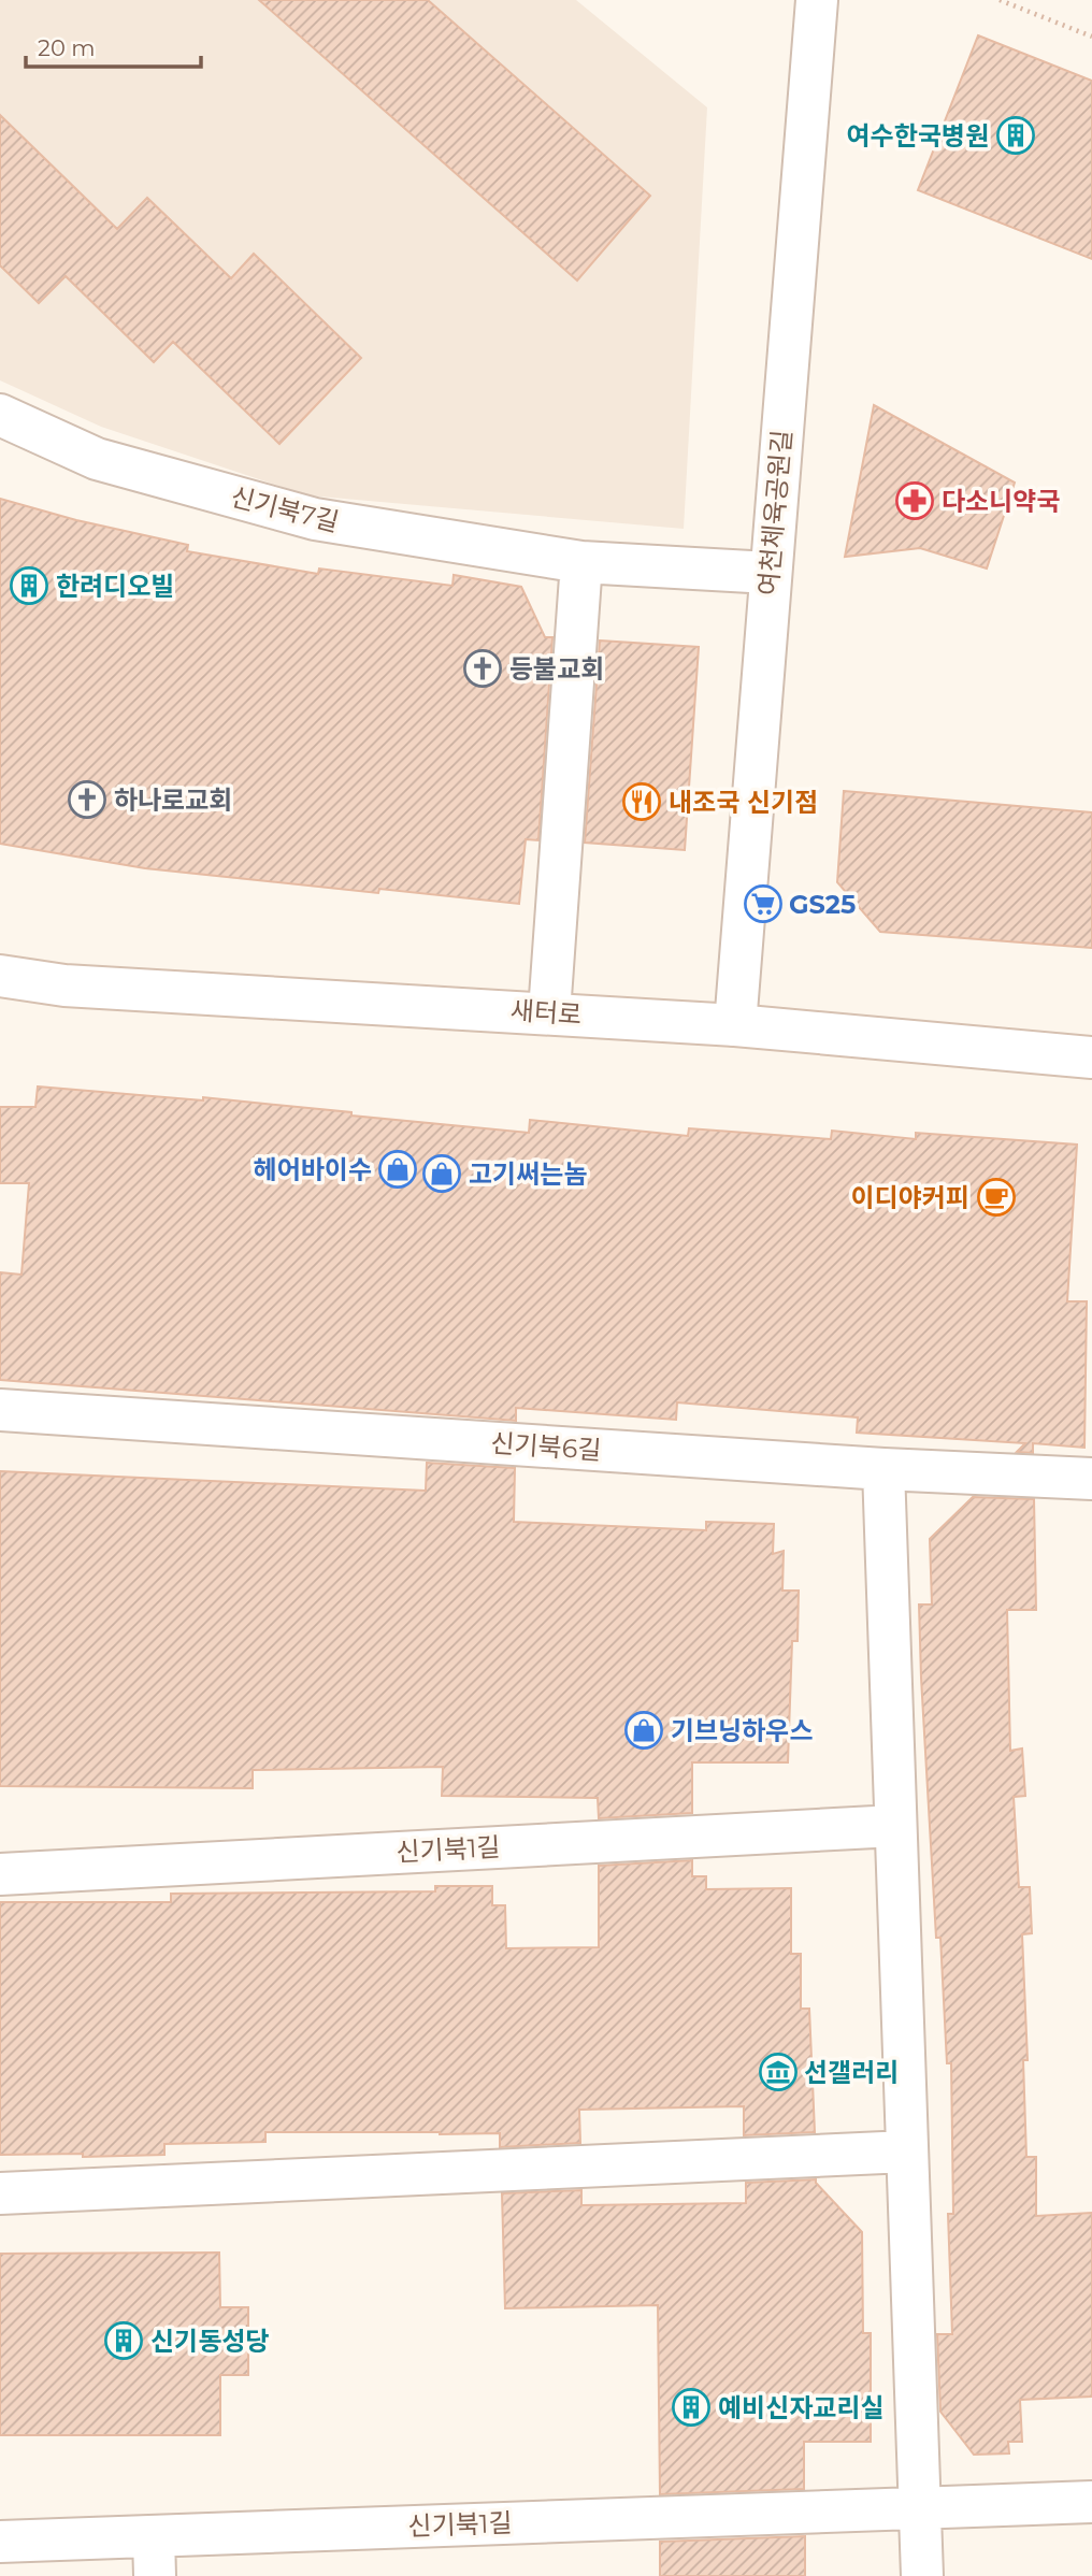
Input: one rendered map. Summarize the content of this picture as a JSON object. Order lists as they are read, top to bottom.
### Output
{
  "streets": {
    "street": [
      "신기북7길",
      "여천체육공원길",
      "새터로",
      "신기북6길",
      "신기북1길"
    ]
  },
  "crossings": [
    ["신기북7길", "여천체육공원길"],
    ["여천체육공원길", "새터로"]
  ],
  "places": {
    "building": [
      "여수한국병원",
      "한려디오빌",
      "신기동성당",
      "예비신자교리실"
    ],
    "pharmacy": ["다소니약국"],
    "church": ["등불교회", "하나로교회"],
    "restaurant": ["내조국 신기점"],
    "supermarket": ["GS25"],
    "shop": ["헤어바이수", "고기써는놈", "기브닝하우스"],
    "cafe": ["이디야커피"],
    "museum": ["선갤러리"]
  },
  "scale_bar": "20 m"
}
